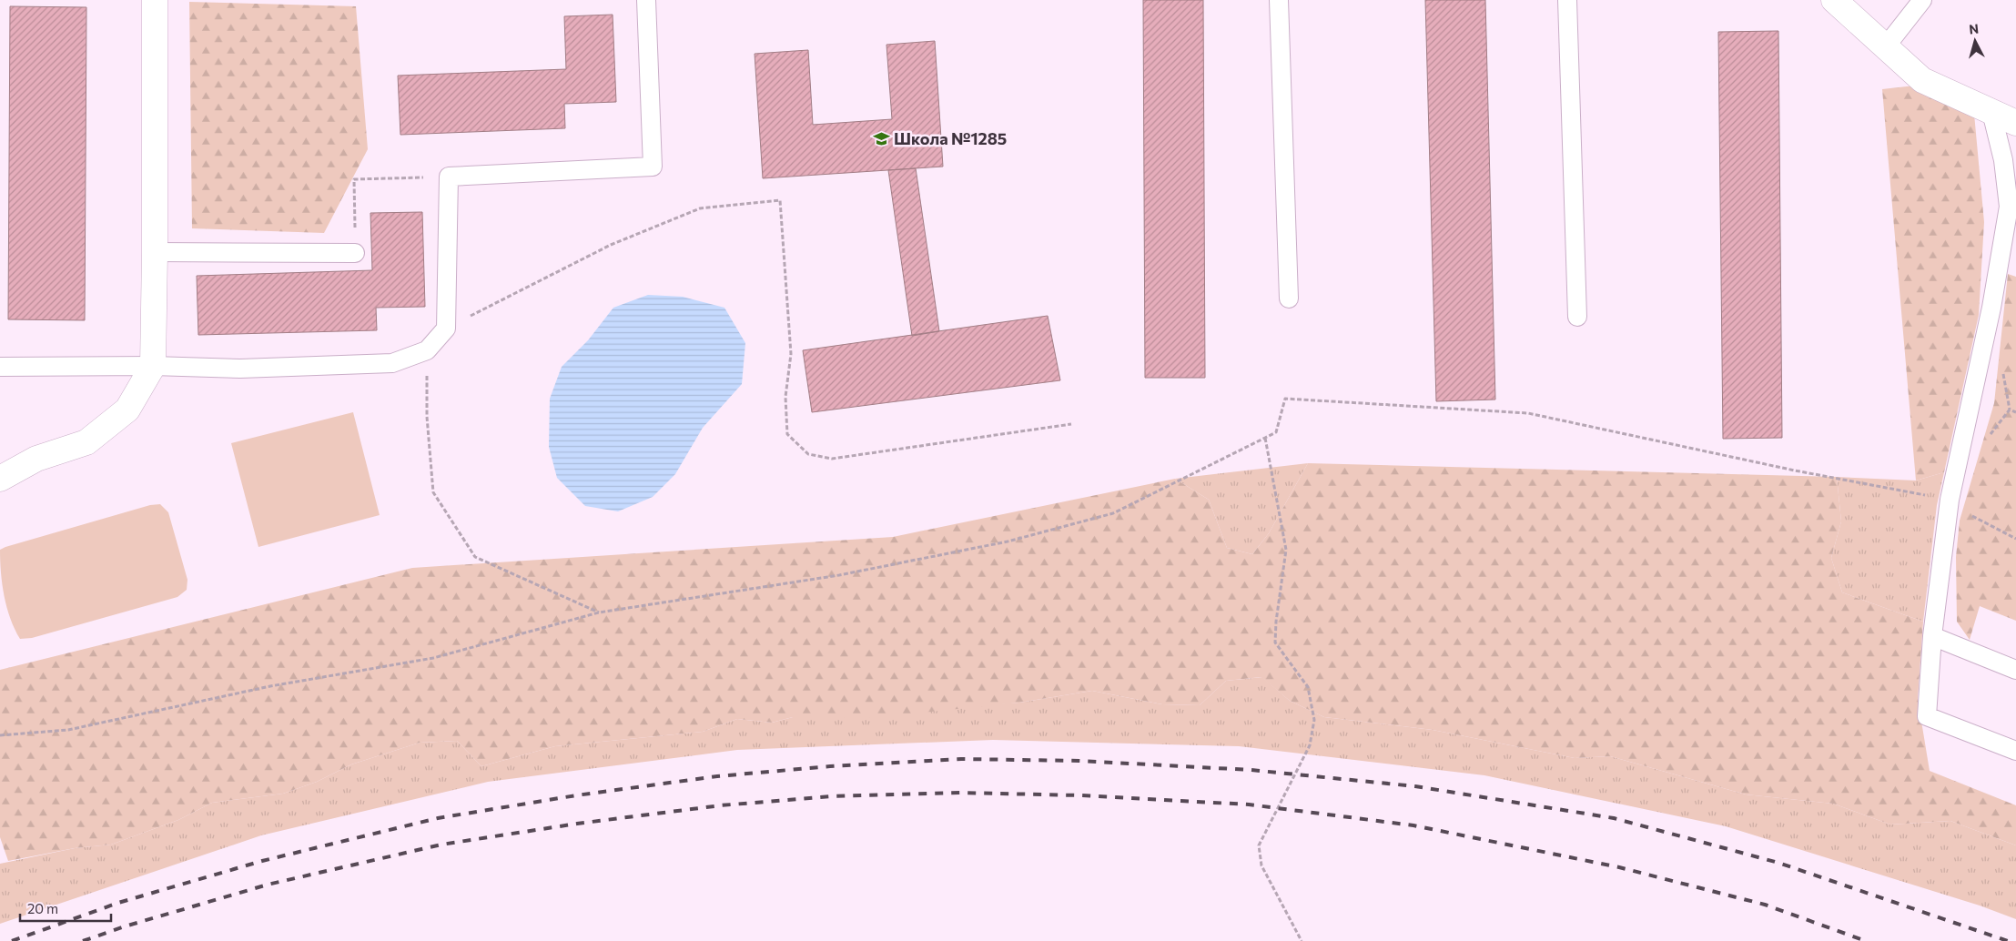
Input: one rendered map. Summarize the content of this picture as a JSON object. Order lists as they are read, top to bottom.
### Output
{
  "places": {
    "school or university": ["Школа №1285"]
  },
  "scale_bar": "20 m",
  "north": "top"
}
